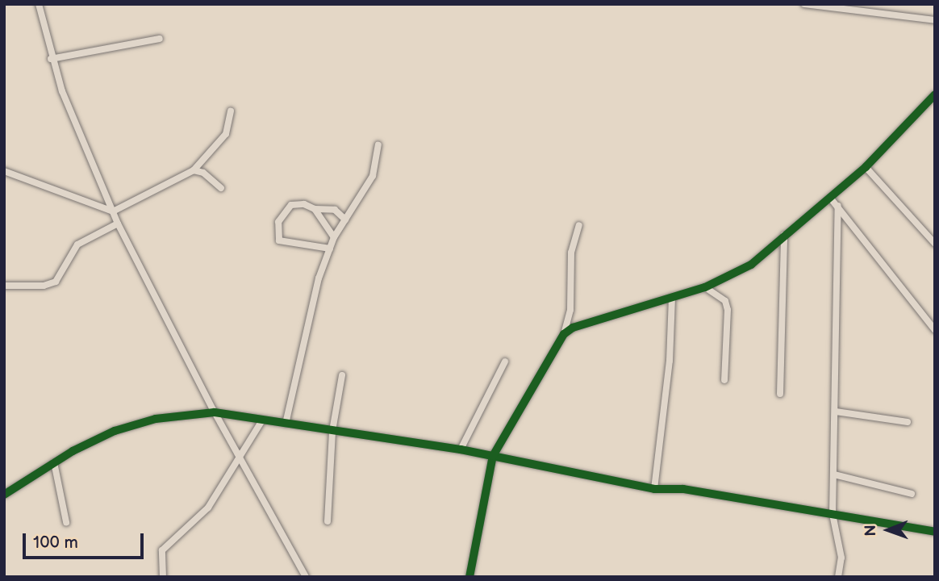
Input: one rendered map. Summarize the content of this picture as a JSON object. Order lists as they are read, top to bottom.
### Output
{
  "scale_bar": "100 m",
  "north": "left"
}
